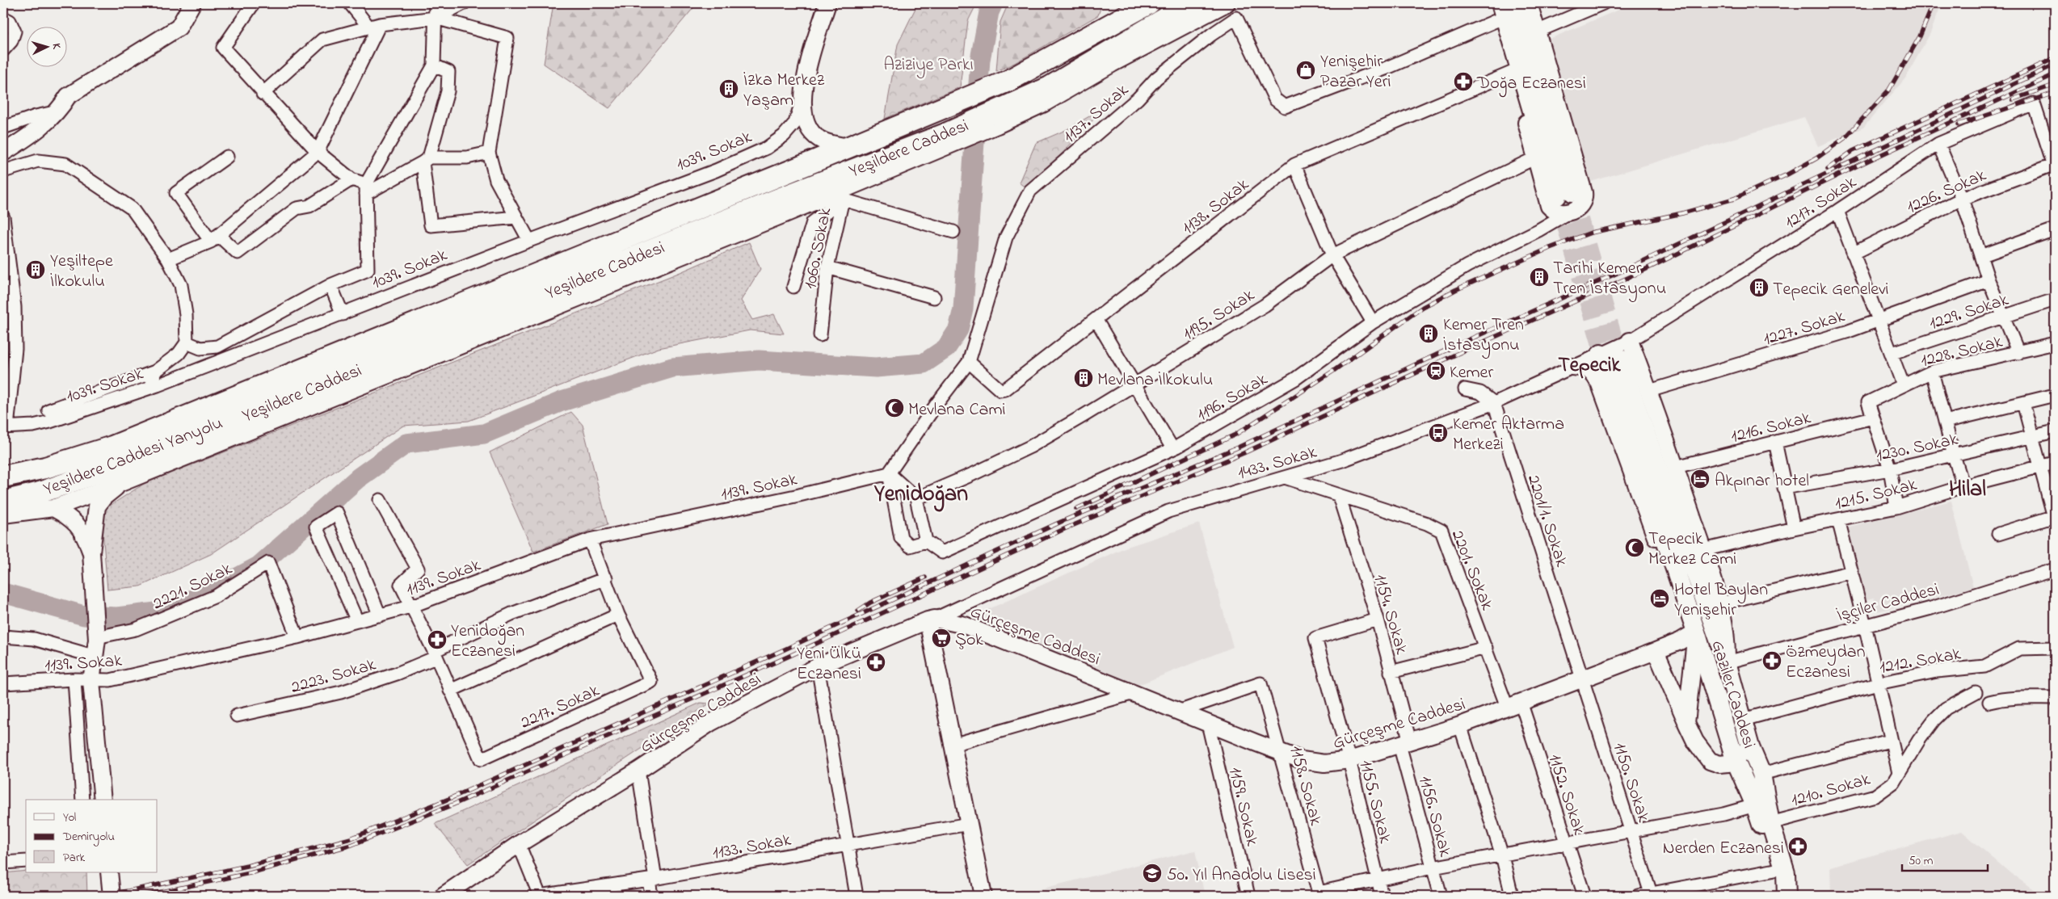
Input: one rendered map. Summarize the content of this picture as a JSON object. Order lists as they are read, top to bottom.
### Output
{
  "streets": {
    "highway": ["Yeşildere Caddesi"],
    "main road": ["Yeşildere Caddesi Yanyolu", "Gürçeşme Caddesi", "Gaziler Caddesi"],
    "street": [
      "1137. Sokak",
      "1039. Sokak",
      "1226. Sokak",
      "1217. Sokak",
      "1138. Sokak",
      "1060. Sokak",
      "1229. Sokak",
      "1195. Sokak",
      "1227. Sokak",
      "1228. Sokak",
      "1196. Sokak",
      "1216. Sokak",
      "1230. Sokak",
      "1433. Sokak",
      "1139. Sokak",
      "1215. Sokak",
      "2201/1. Sokak",
      "2201. Sokak",
      "2221. Sokak",
      "İşçiler Caddesi",
      "1154. Sokak",
      "1212. Sokak",
      "2223. Sokak",
      "2217. Sokak",
      "1150. Sokak",
      "1158. Sokak",
      "1210. Sokak",
      "1152. Sokak",
      "1155. Sokak",
      "1159. Sokak",
      "1156. Sokak",
      "1133. Sokak"
    ]
  },
  "crossings": [
    ["1137. Sokak", "1138. Sokak"],
    ["1137. Sokak", "1139. Sokak"],
    ["Yeşildere Caddesi", "Yeşildere Caddesi Yanyolu"],
    ["1226. Sokak", "1217. Sokak"],
    ["1217. Sokak", "1433. Sokak"],
    ["1228. Sokak", "1216. Sokak"],
    ["1228. Sokak", "1230. Sokak"],
    ["1228. Sokak", "1215. Sokak"],
    ["1433. Sokak", "2201/1. Sokak"],
    ["1433. Sokak", "2201. Sokak"],
    ["1433. Sokak", "Gürçeşme Caddesi"],
    ["1433. Sokak", "Gaziler Caddesi"],
    ["1139. Sokak", "2221. Sokak"],
    ["2201/1. Sokak", "Gürçeşme Caddesi"],
    ["2201/1. Sokak", "1150. Sokak"],
    ["2201. Sokak", "1154. Sokak"],
    ["2201. Sokak", "Gürçeşme Caddesi"],
    ["2201. Sokak", "1152. Sokak"],
    ["İşçiler Caddesi", "Gaziler Caddesi"],
    ["1154. Sokak", "Gürçeşme Caddesi"],
    ["1154. Sokak", "1155. Sokak"],
    ["1154. Sokak", "1156. Sokak"],
    ["Gürçeşme Caddesi", "Gaziler Caddesi"],
    ["Gürçeşme Caddesi", "1150. Sokak"],
    ["Gürçeşme Caddesi", "1158. Sokak"],
    ["Gürçeşme Caddesi", "1152. Sokak"],
    ["Gürçeşme Caddesi", "1155. Sokak"],
    ["Gürçeşme Caddesi", "1159. Sokak"],
    ["Gürçeşme Caddesi", "1156. Sokak"],
    ["1212. Sokak", "Gaziler Caddesi"],
    ["Gaziler Caddesi", "1210. Sokak"]
  ],
  "districts": ["Tepecik", "Hilal", "Yenidoğan"],
  "parks": ["Aziziye Parkı"],
  "places": {
    "shop": ["Yenişehir Pazar Yeri"],
    "pharmacy": [
      "Doğa Eczanesi",
      "Yenidoğan Eczanesi",
      "Özmeydan Eczanesi",
      "Yeni Ülkü Eczanesi",
      "Nerden Eczanesi"
    ],
    "building": [
      "İzka Merkez Yaşam",
      "Yeşiltepe İlkokulu",
      "Tarihi Kemer Tren İstasyonu",
      "Tepecik Genelevi",
      "Kemer Tren İstasyonu",
      "Mevlana İlkokulu"
    ],
    "station": ["Kemer"],
    "mosque": ["Mevlana Cami", "Tepecik Merkez Cami"],
    "bus stop": ["Kemer Aktarma Merkezi"],
    "hotel": ["Akpınar hotel", "Hotel Baylan Yenişehir"],
    "supermarket": ["Şok"],
    "school or university": ["50. Yıl Anadolu Lisesi"]
  },
  "legend": ["Yol", "Demiryolu", "Park"],
  "scale_bar": "50 m",
  "north": "right"
}
